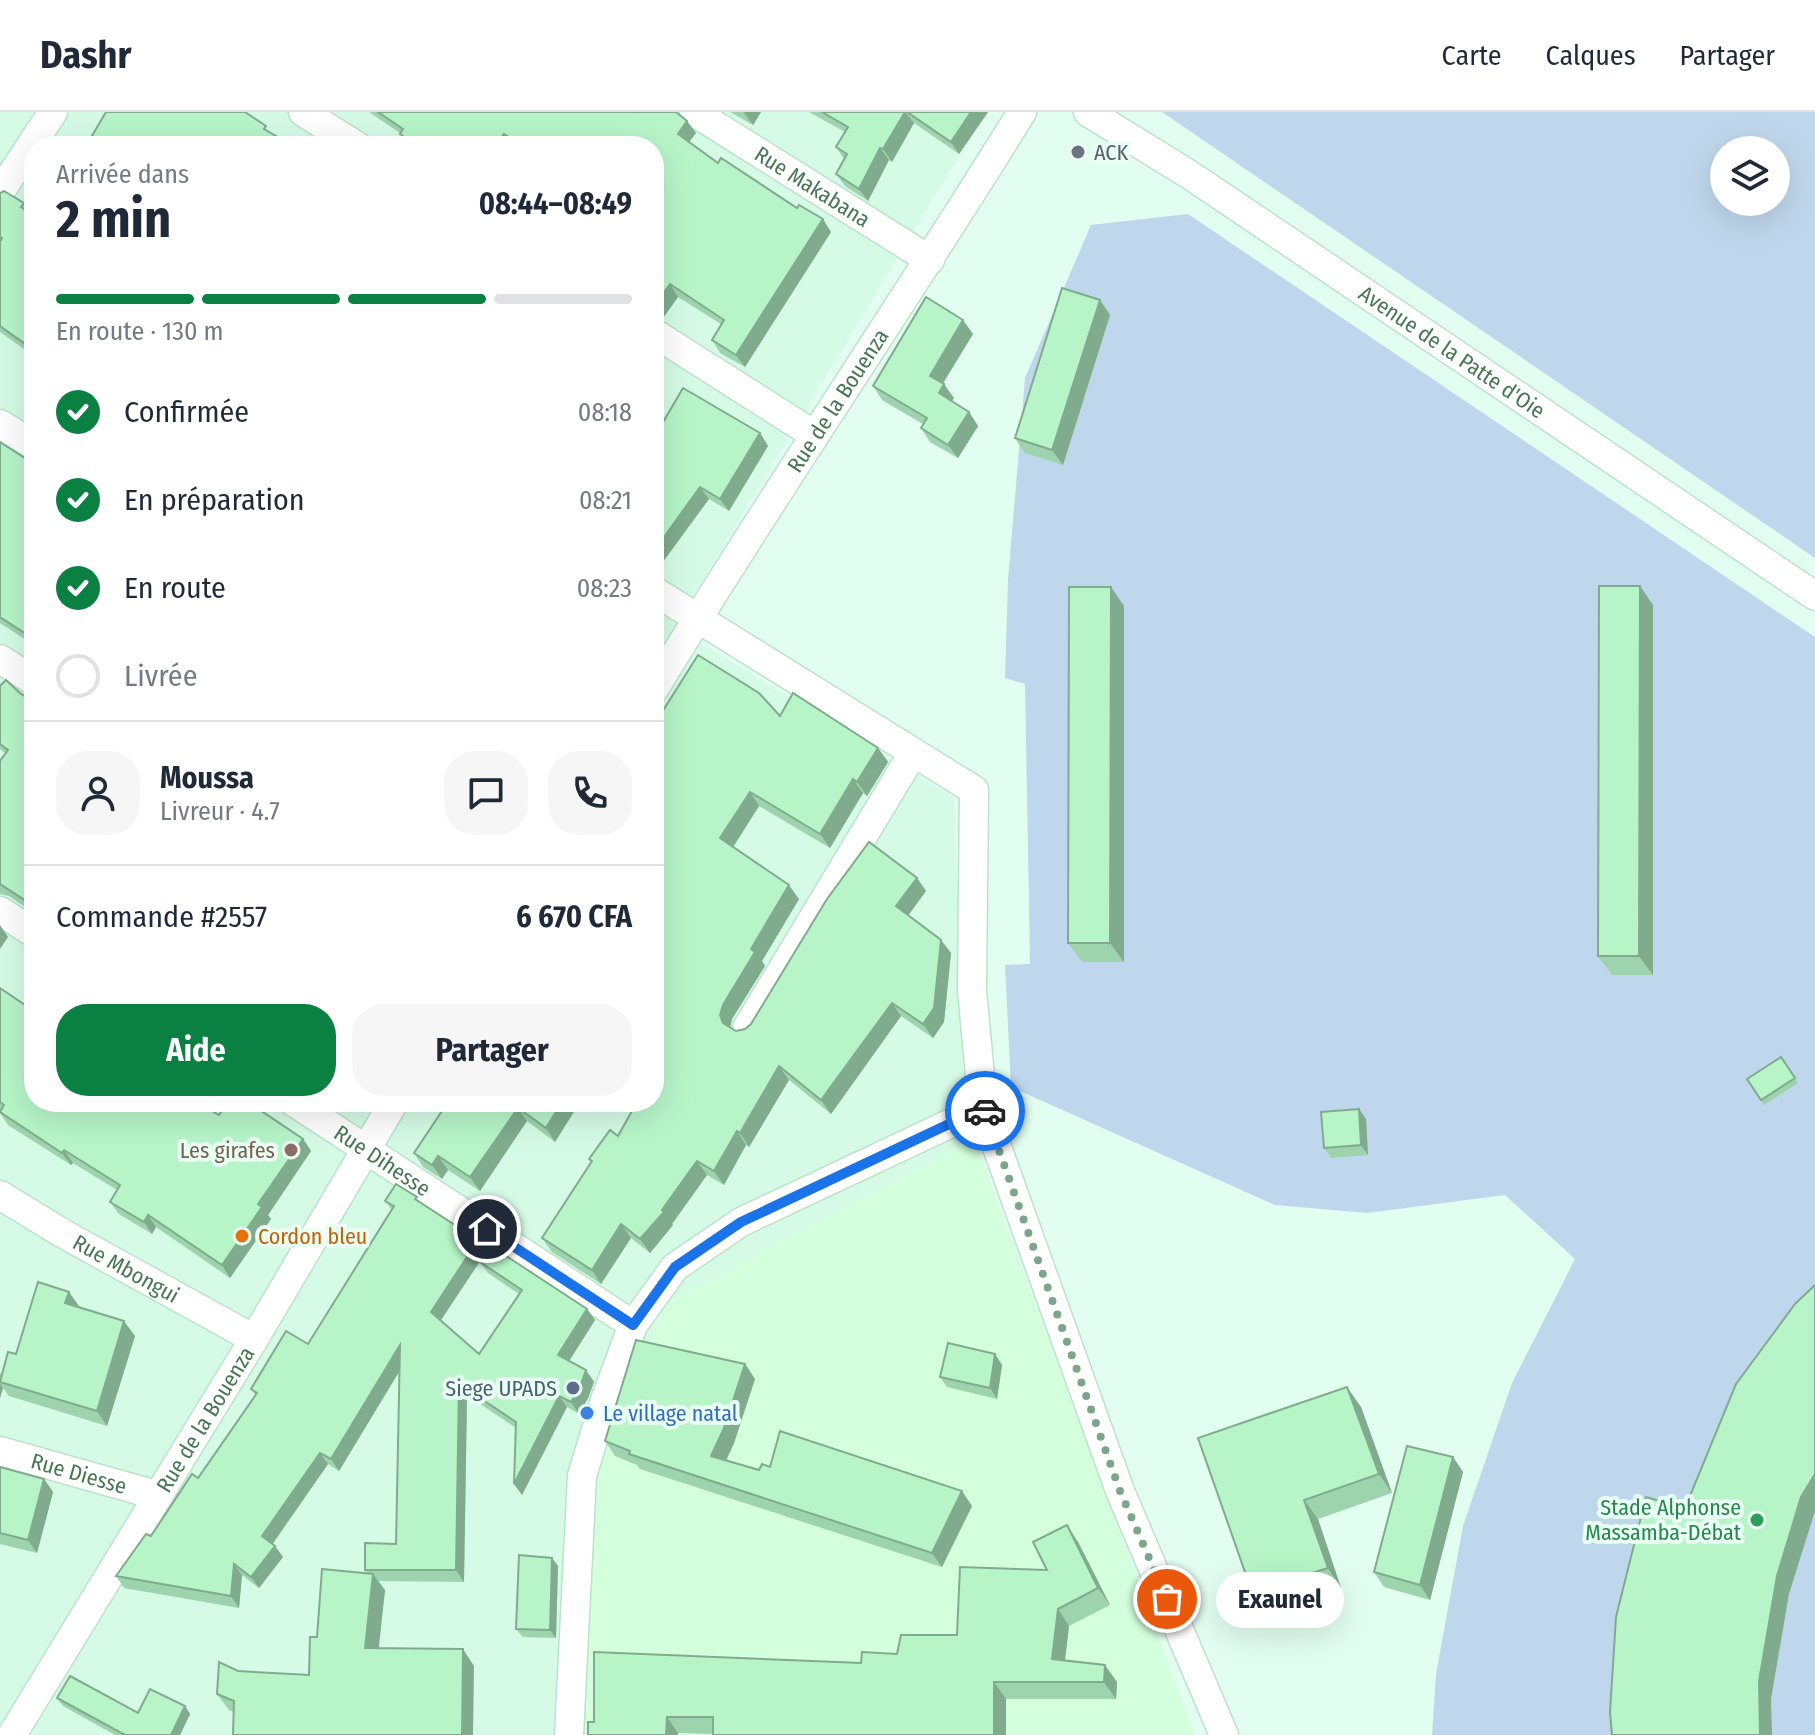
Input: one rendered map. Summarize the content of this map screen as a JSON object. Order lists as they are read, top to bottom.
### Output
{
  "streets": {
    "street": [
      "Rue Makabana",
      "Avenue de la Patte d'Oie",
      "Rue de la Bouenza",
      "Rue Dihesse",
      "Rue Mbongui",
      "Rue Diesse"
    ]
  },
  "crossings": [
    ["Rue Makabana", "Rue de la Bouenza"],
    ["Rue de la Bouenza", "Rue Dihesse"],
    ["Rue de la Bouenza", "Rue Mbongui"],
    ["Rue de la Bouenza", "Rue Diesse"]
  ],
  "places": [
    "ACK",
    "Les girafes",
    "Cordon bleu",
    "Siege UPADS",
    "Le village natal",
    "Stade Alphonse Massamba-Débat",
    "Exaunel"
  ],
  "page": {
    "header": "Dashr",
    "nav": ["Carte", "Calques", "Partager"],
    "heading": ["2 min", "Arrivée dans", "08:44–08:49"],
    "panel": [
      "Moussa",
      "Livreur · 4.7",
      "Commande #2557",
      "6 670 CFA"
    ],
    "bar": "En route · 130 m",
    "list": [
      ["Confirmée", "08:18"],
      ["En préparation", "08:21"],
      ["En route", "08:23"],
      "Livrée"
    ],
    "buttons": ["Aide", "Partager"],
    "bubble": "Exaunel"
  }
}
